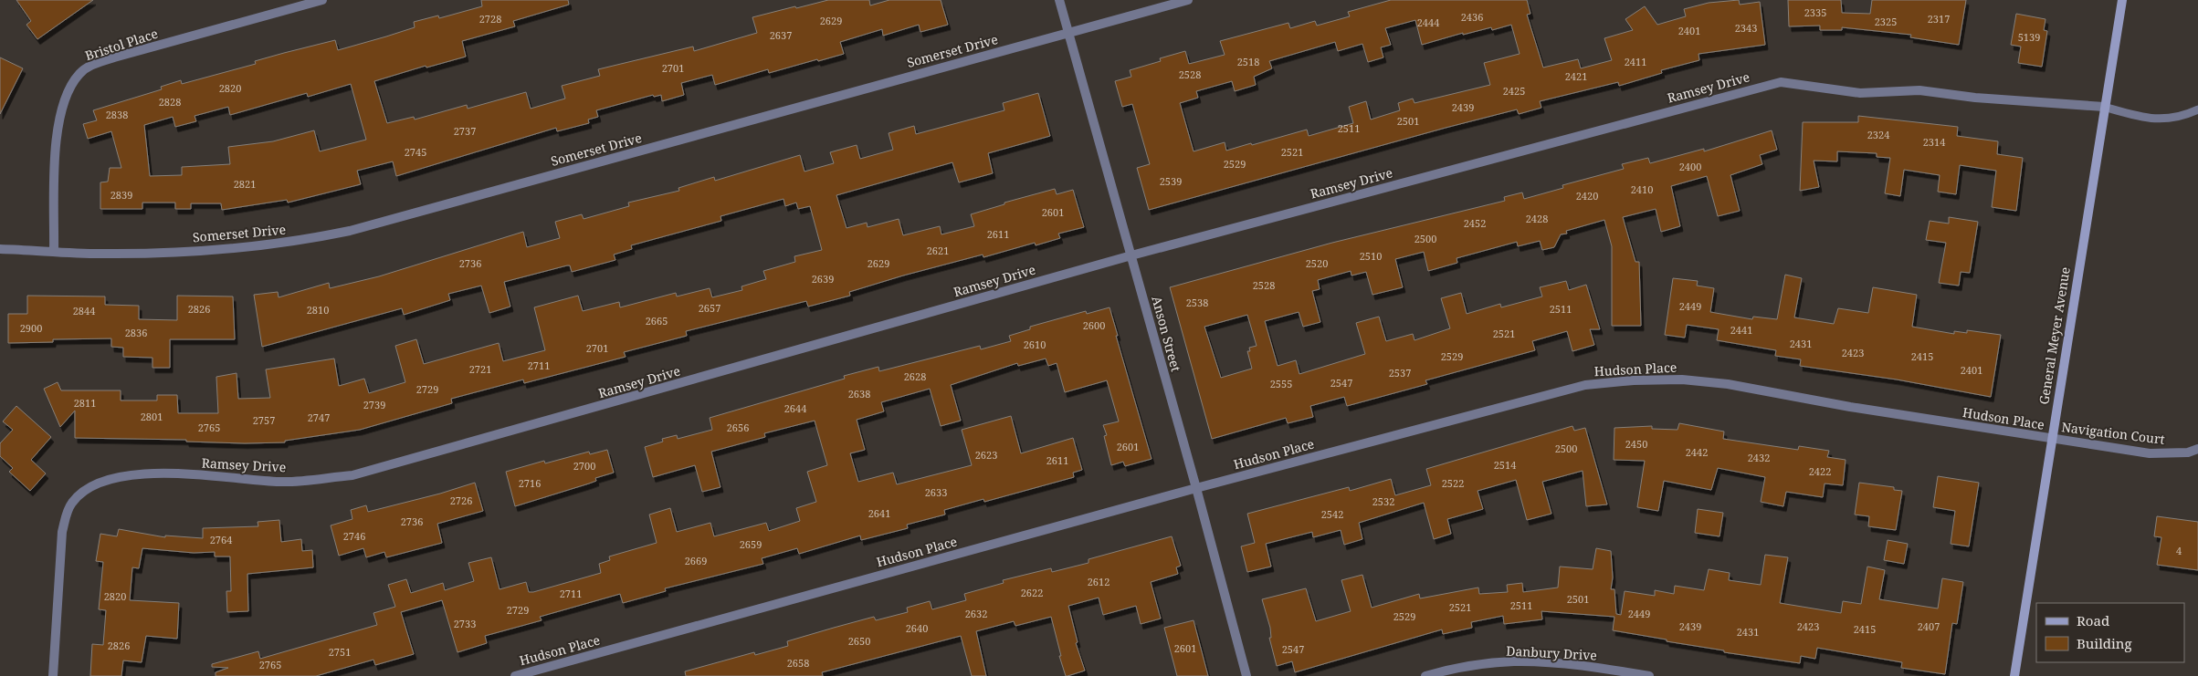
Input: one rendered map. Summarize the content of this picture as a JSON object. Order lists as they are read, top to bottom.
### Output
{
  "streets": {
    "main road": ["General Meyer Avenue"],
    "street": [
      "Bristol Place",
      "Somerset Drive",
      "Ramsey Drive",
      "Anson Street",
      "Hudson Place",
      "Navigation Court",
      "Danbury Drive"
    ]
  },
  "crossings": [
    ["Bristol Place", "Somerset Drive"],
    ["Somerset Drive", "Anson Street"],
    ["Ramsey Drive", "Anson Street"],
    ["Ramsey Drive", "General Meyer Avenue"],
    ["Anson Street", "Hudson Place"],
    ["General Meyer Avenue", "Hudson Place"],
    ["General Meyer Avenue", "Navigation Court"],
    ["Hudson Place", "Navigation Court"]
  ],
  "house_numbers": [
    "2335",
    "2436",
    "2728",
    "2317",
    "2629",
    "2325",
    "2444",
    "2343",
    "2401",
    "2637",
    "5139",
    "2518",
    "2411",
    "2701",
    "2528",
    "2421",
    "2820",
    "2425",
    "2828",
    "2439",
    "2838",
    "2501",
    "2511",
    "2737",
    "2324",
    "2314",
    "2745",
    "2521",
    "2529",
    "2400",
    "2539",
    "2821",
    "2410",
    "2839",
    "2420",
    "2601",
    "2428",
    "2452",
    "2611",
    "2500",
    "2621",
    "2510",
    "2736",
    "2629",
    "2520",
    "2639",
    "2528",
    "2538",
    "2449",
    "2657",
    "2826",
    "2511",
    "2810",
    "2844",
    "2665",
    "2600",
    "2900",
    "2441",
    "2836",
    "2521",
    "2431",
    "2610",
    "2701",
    "2423",
    "2529",
    "2415",
    "2711",
    "2721",
    "2401",
    "2537",
    "2628",
    "2547",
    "2555",
    "2729",
    "2638",
    "2811",
    "2739",
    "2644",
    "2801",
    "2747",
    "2757",
    "2765",
    "2656",
    "2450",
    "2601",
    "2500",
    "2442",
    "2623",
    "2432",
    "2611",
    "2514",
    "2700",
    "2422",
    "2716",
    "2522",
    "2633",
    "2726",
    "2532",
    "2641",
    "2542",
    "2736",
    "2746",
    "2764",
    "2659",
    "4",
    "2669",
    "2612",
    "2622",
    "2711",
    "2820",
    "2501",
    "2511",
    "2521",
    "2729",
    "2632",
    "2449",
    "2529",
    "2733",
    "2439",
    "2423",
    "2407",
    "2640",
    "2415",
    "2431",
    "2650",
    "2826",
    "2601",
    "2547",
    "2751",
    "2658",
    "2765"
  ],
  "legend": ["Road", "Building"]
}
